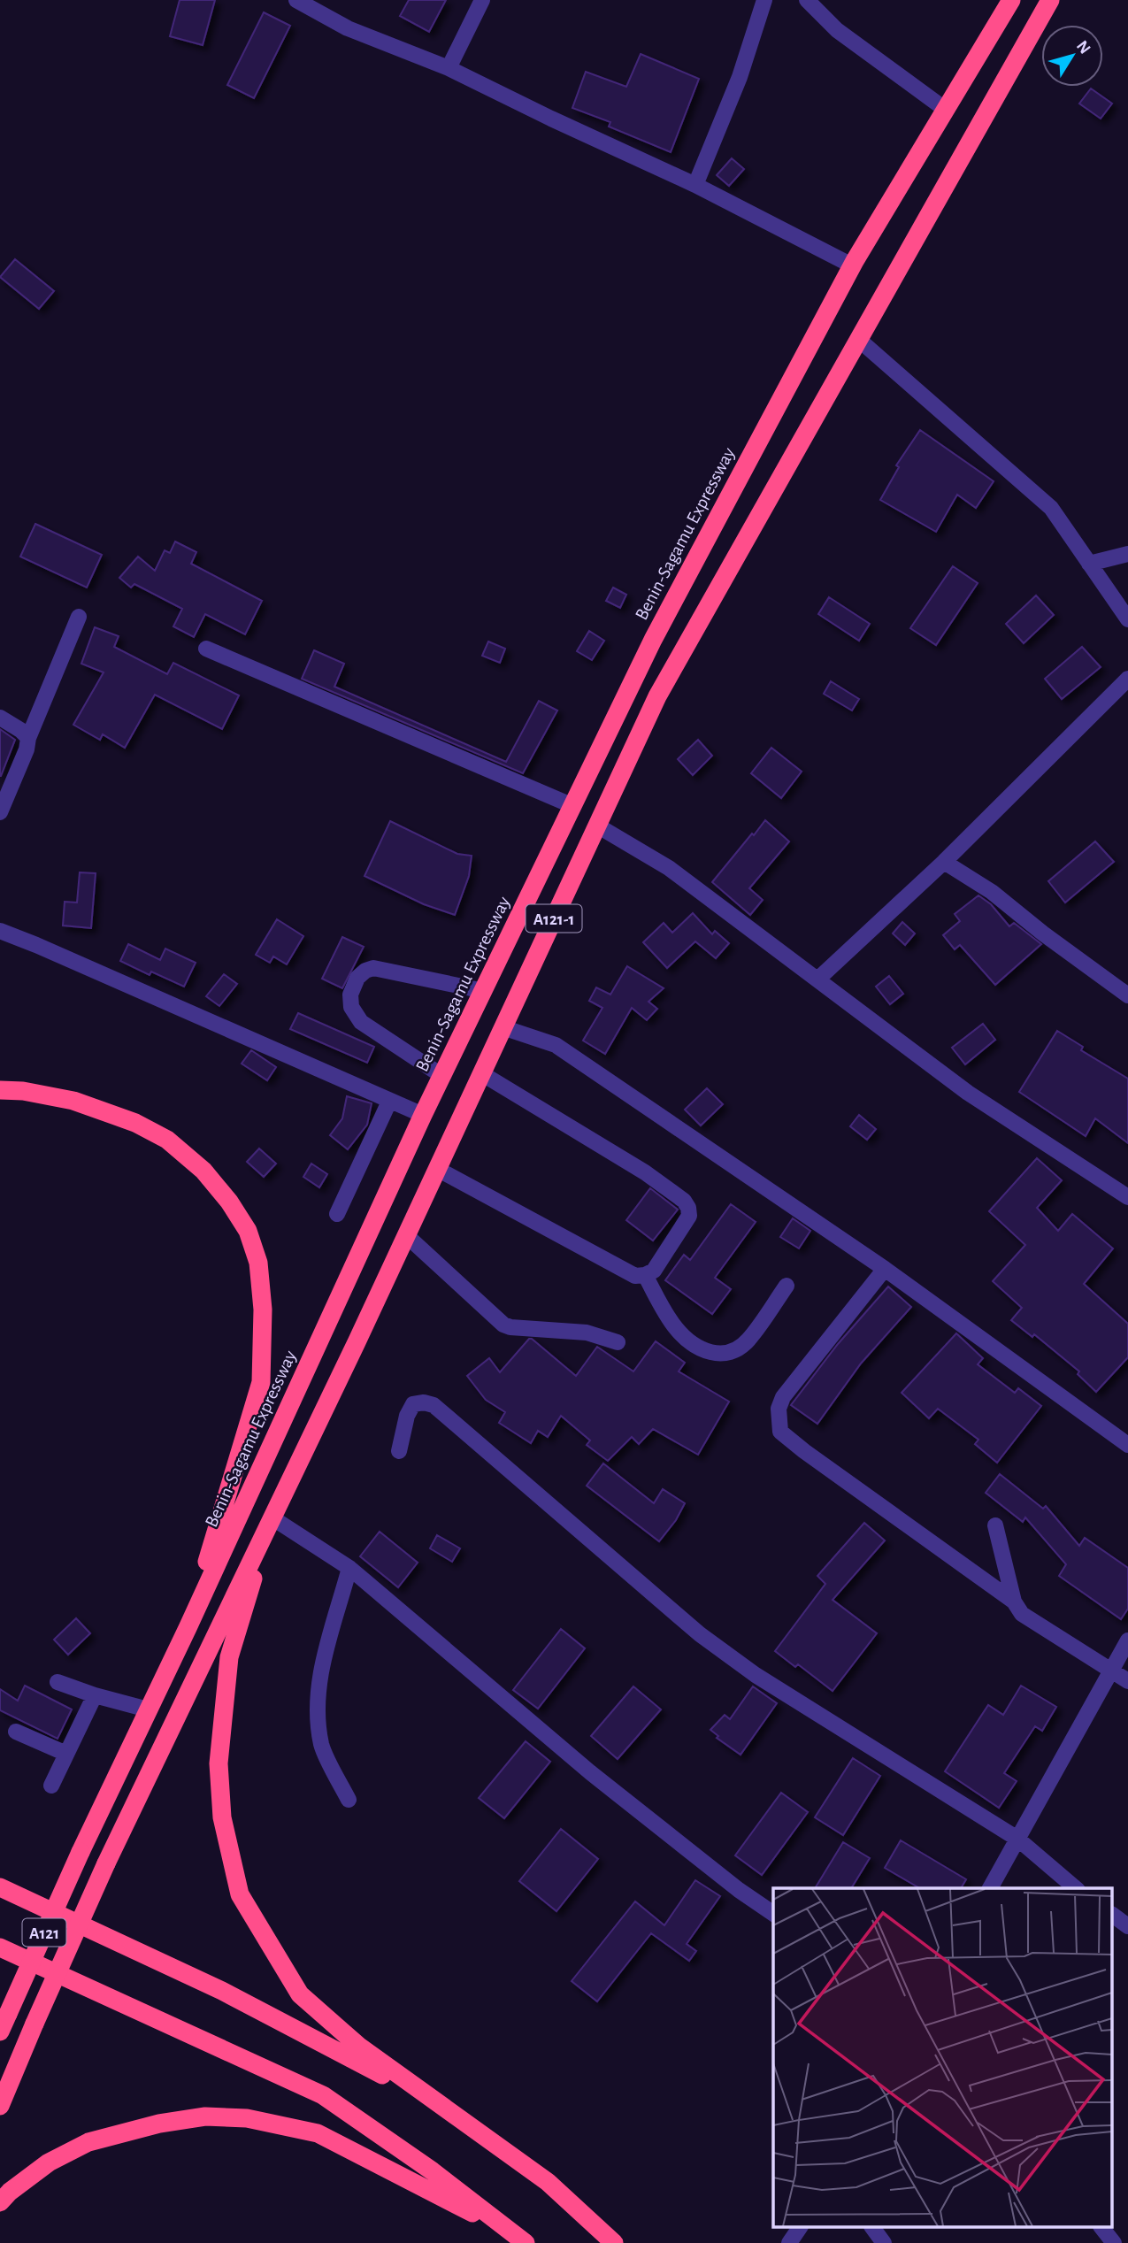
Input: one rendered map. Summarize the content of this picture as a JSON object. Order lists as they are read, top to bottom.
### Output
{
  "streets": {
    "highway": ["Benin-Sagamu Expressway", "A121-1", "A121"]
  },
  "crossings": [
    ["A121-1", "A121"]
  ],
  "north": "top right"
}
